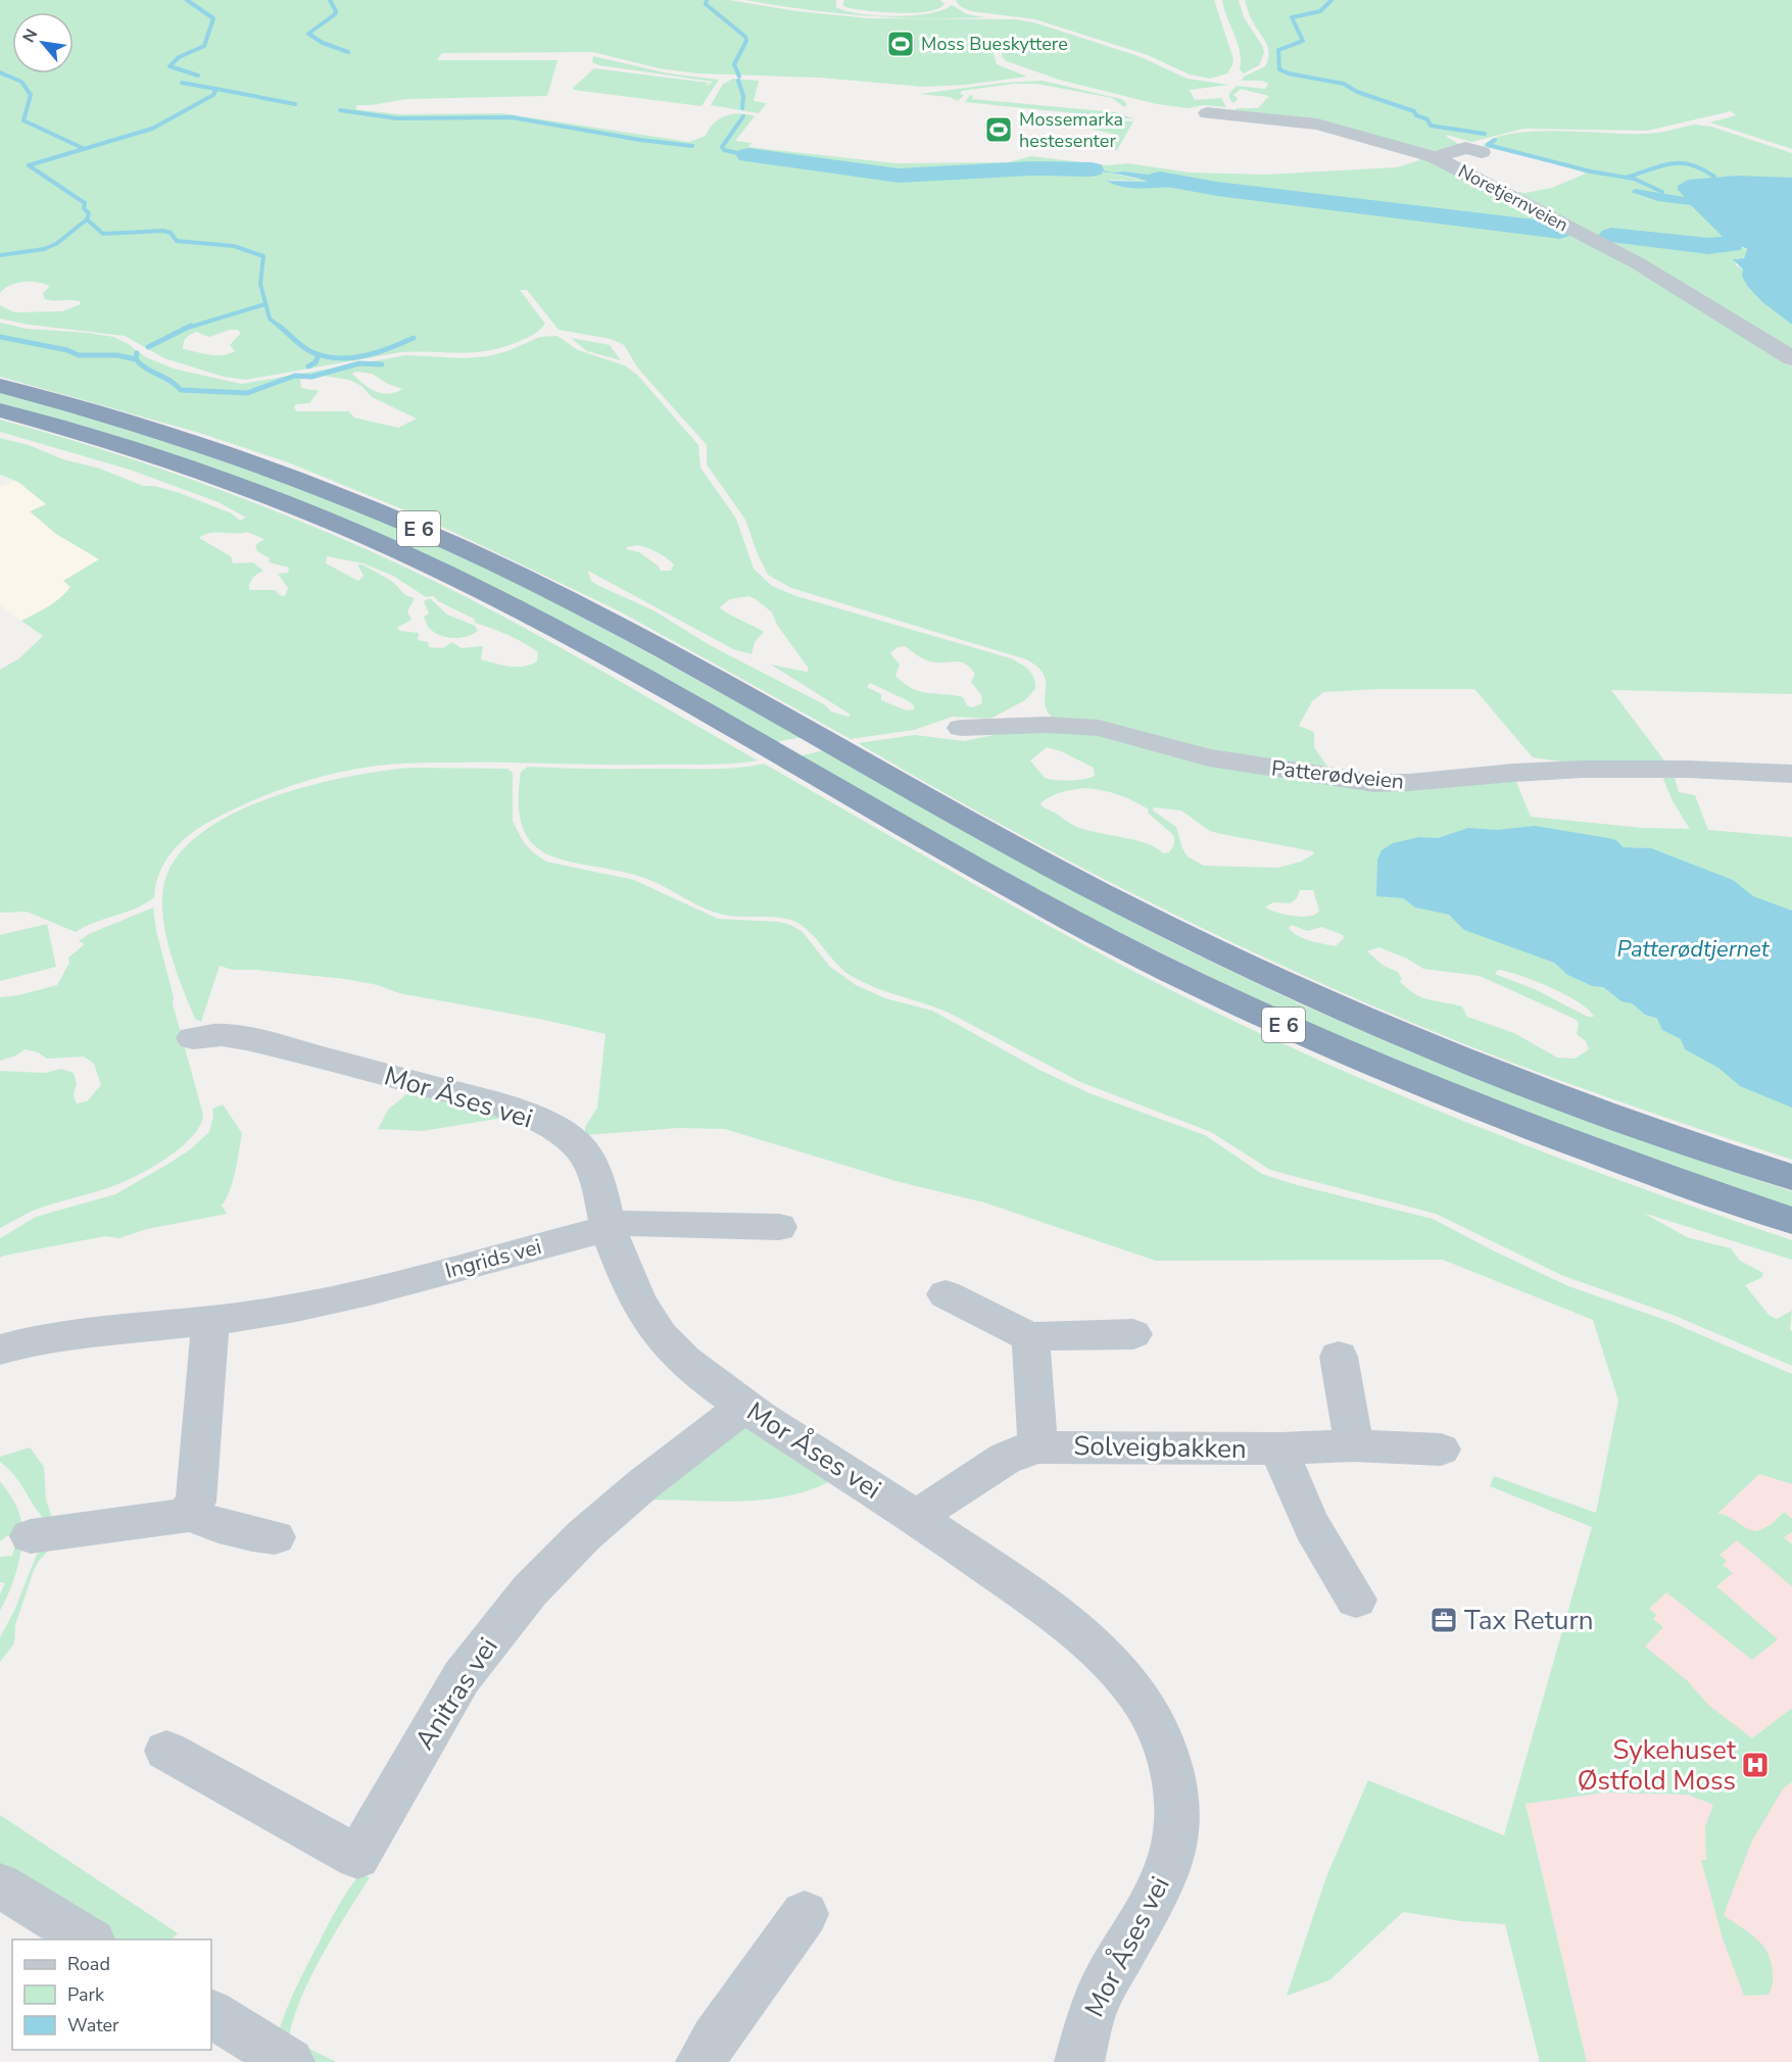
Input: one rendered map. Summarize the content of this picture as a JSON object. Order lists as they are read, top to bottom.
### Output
{
  "streets": {
    "highway": ["E 6"],
    "street": [
      "Noretjernveien",
      "Patterødveien",
      "Mor Åses vei",
      "Ingrids vei",
      "Solveigbakken",
      "Anitras vei"
    ]
  },
  "crossings": [
    ["Mor Åses vei", "Ingrids vei"],
    ["Mor Åses vei", "Solveigbakken"],
    ["Mor Åses vei", "Anitras vei"]
  ],
  "water": ["Patterødtjernet"],
  "places": {
    "sports": ["Moss Bueskyttere", "Mossemarka hestesenter"],
    "office": ["Tax Return"],
    "hospital": ["Sykehuset Østfold Moss"]
  },
  "legend": ["Road", "Park", "Water"],
  "north": "top left"
}
